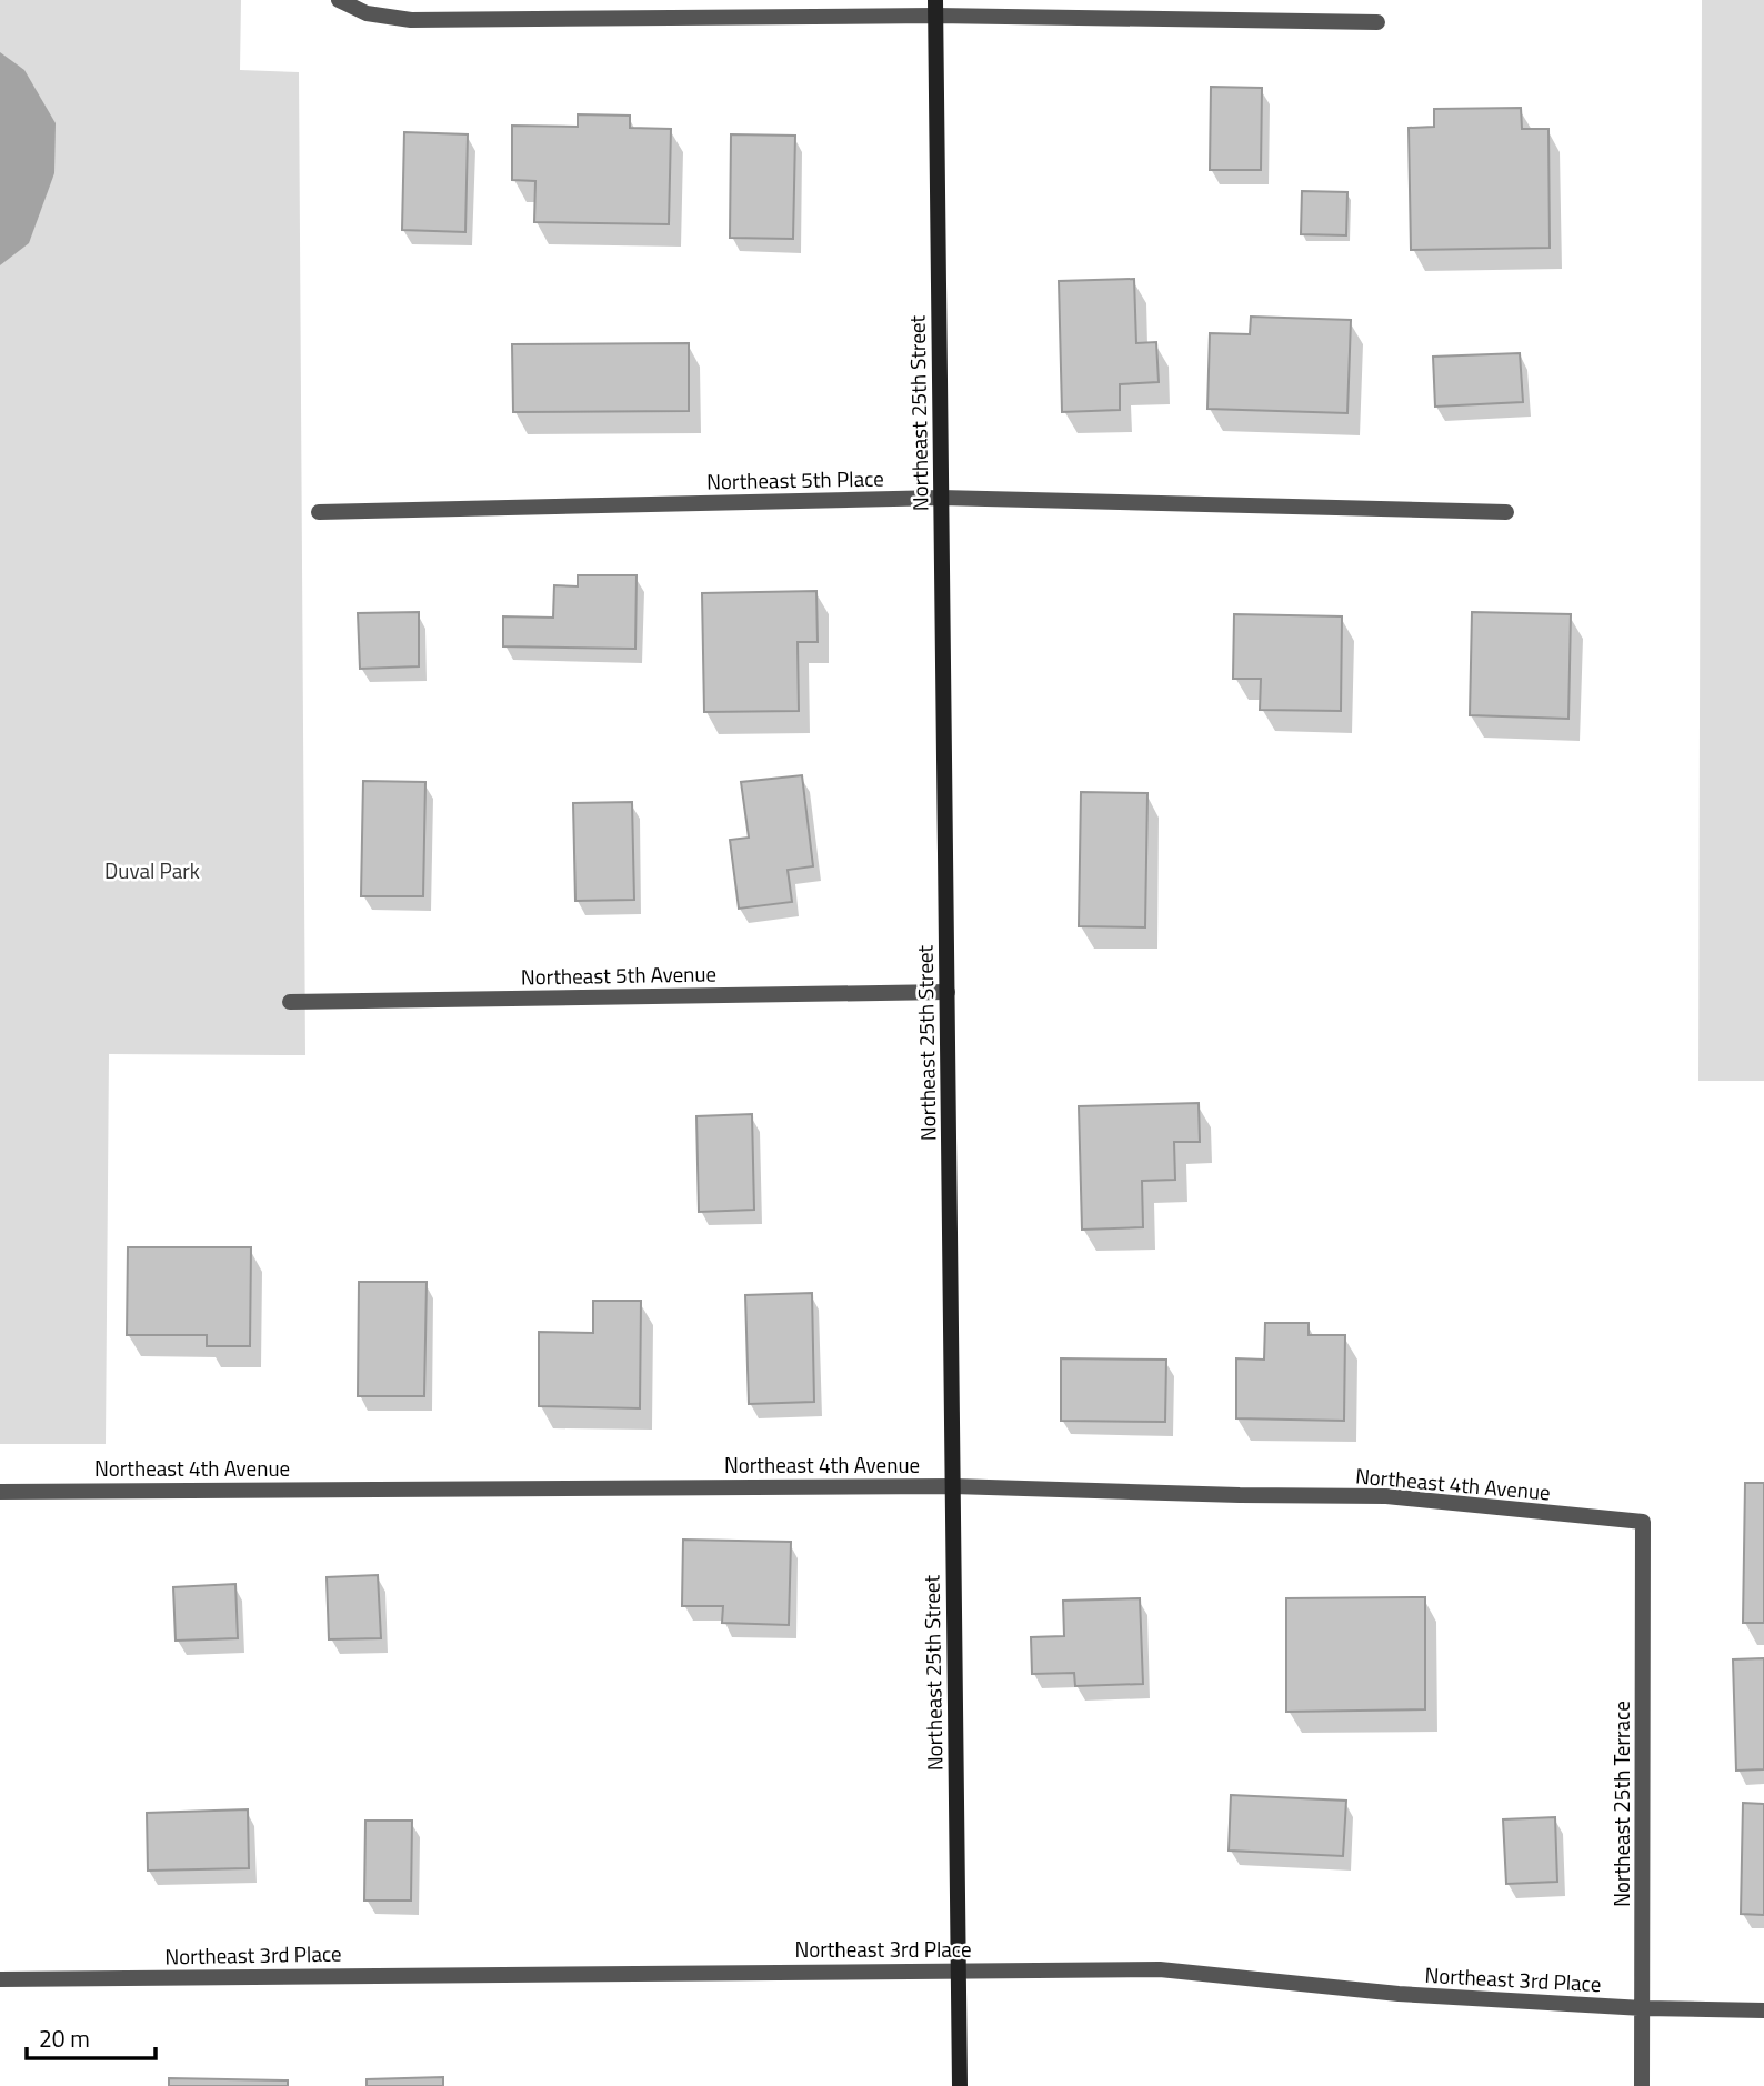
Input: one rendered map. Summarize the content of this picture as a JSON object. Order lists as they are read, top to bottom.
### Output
{
  "streets": {
    "street": [
      "Northeast 25th Street",
      "Northeast 5th Place",
      "Northeast 5th Avenue",
      "Northeast 4th Avenue",
      "Northeast 25th Terrace",
      "Northeast 3rd Place"
    ]
  },
  "crossings": [
    ["Northeast 25th Street", "Northeast 5th Place"],
    ["Northeast 25th Street", "Northeast 5th Avenue"],
    ["Northeast 25th Street", "Northeast 4th Avenue"],
    ["Northeast 25th Street", "Northeast 3rd Place"],
    ["Northeast 4th Avenue", "Northeast 25th Terrace"],
    ["Northeast 25th Terrace", "Northeast 3rd Place"]
  ],
  "parks": ["Duval Park"],
  "scale_bar": "20 m"
}
